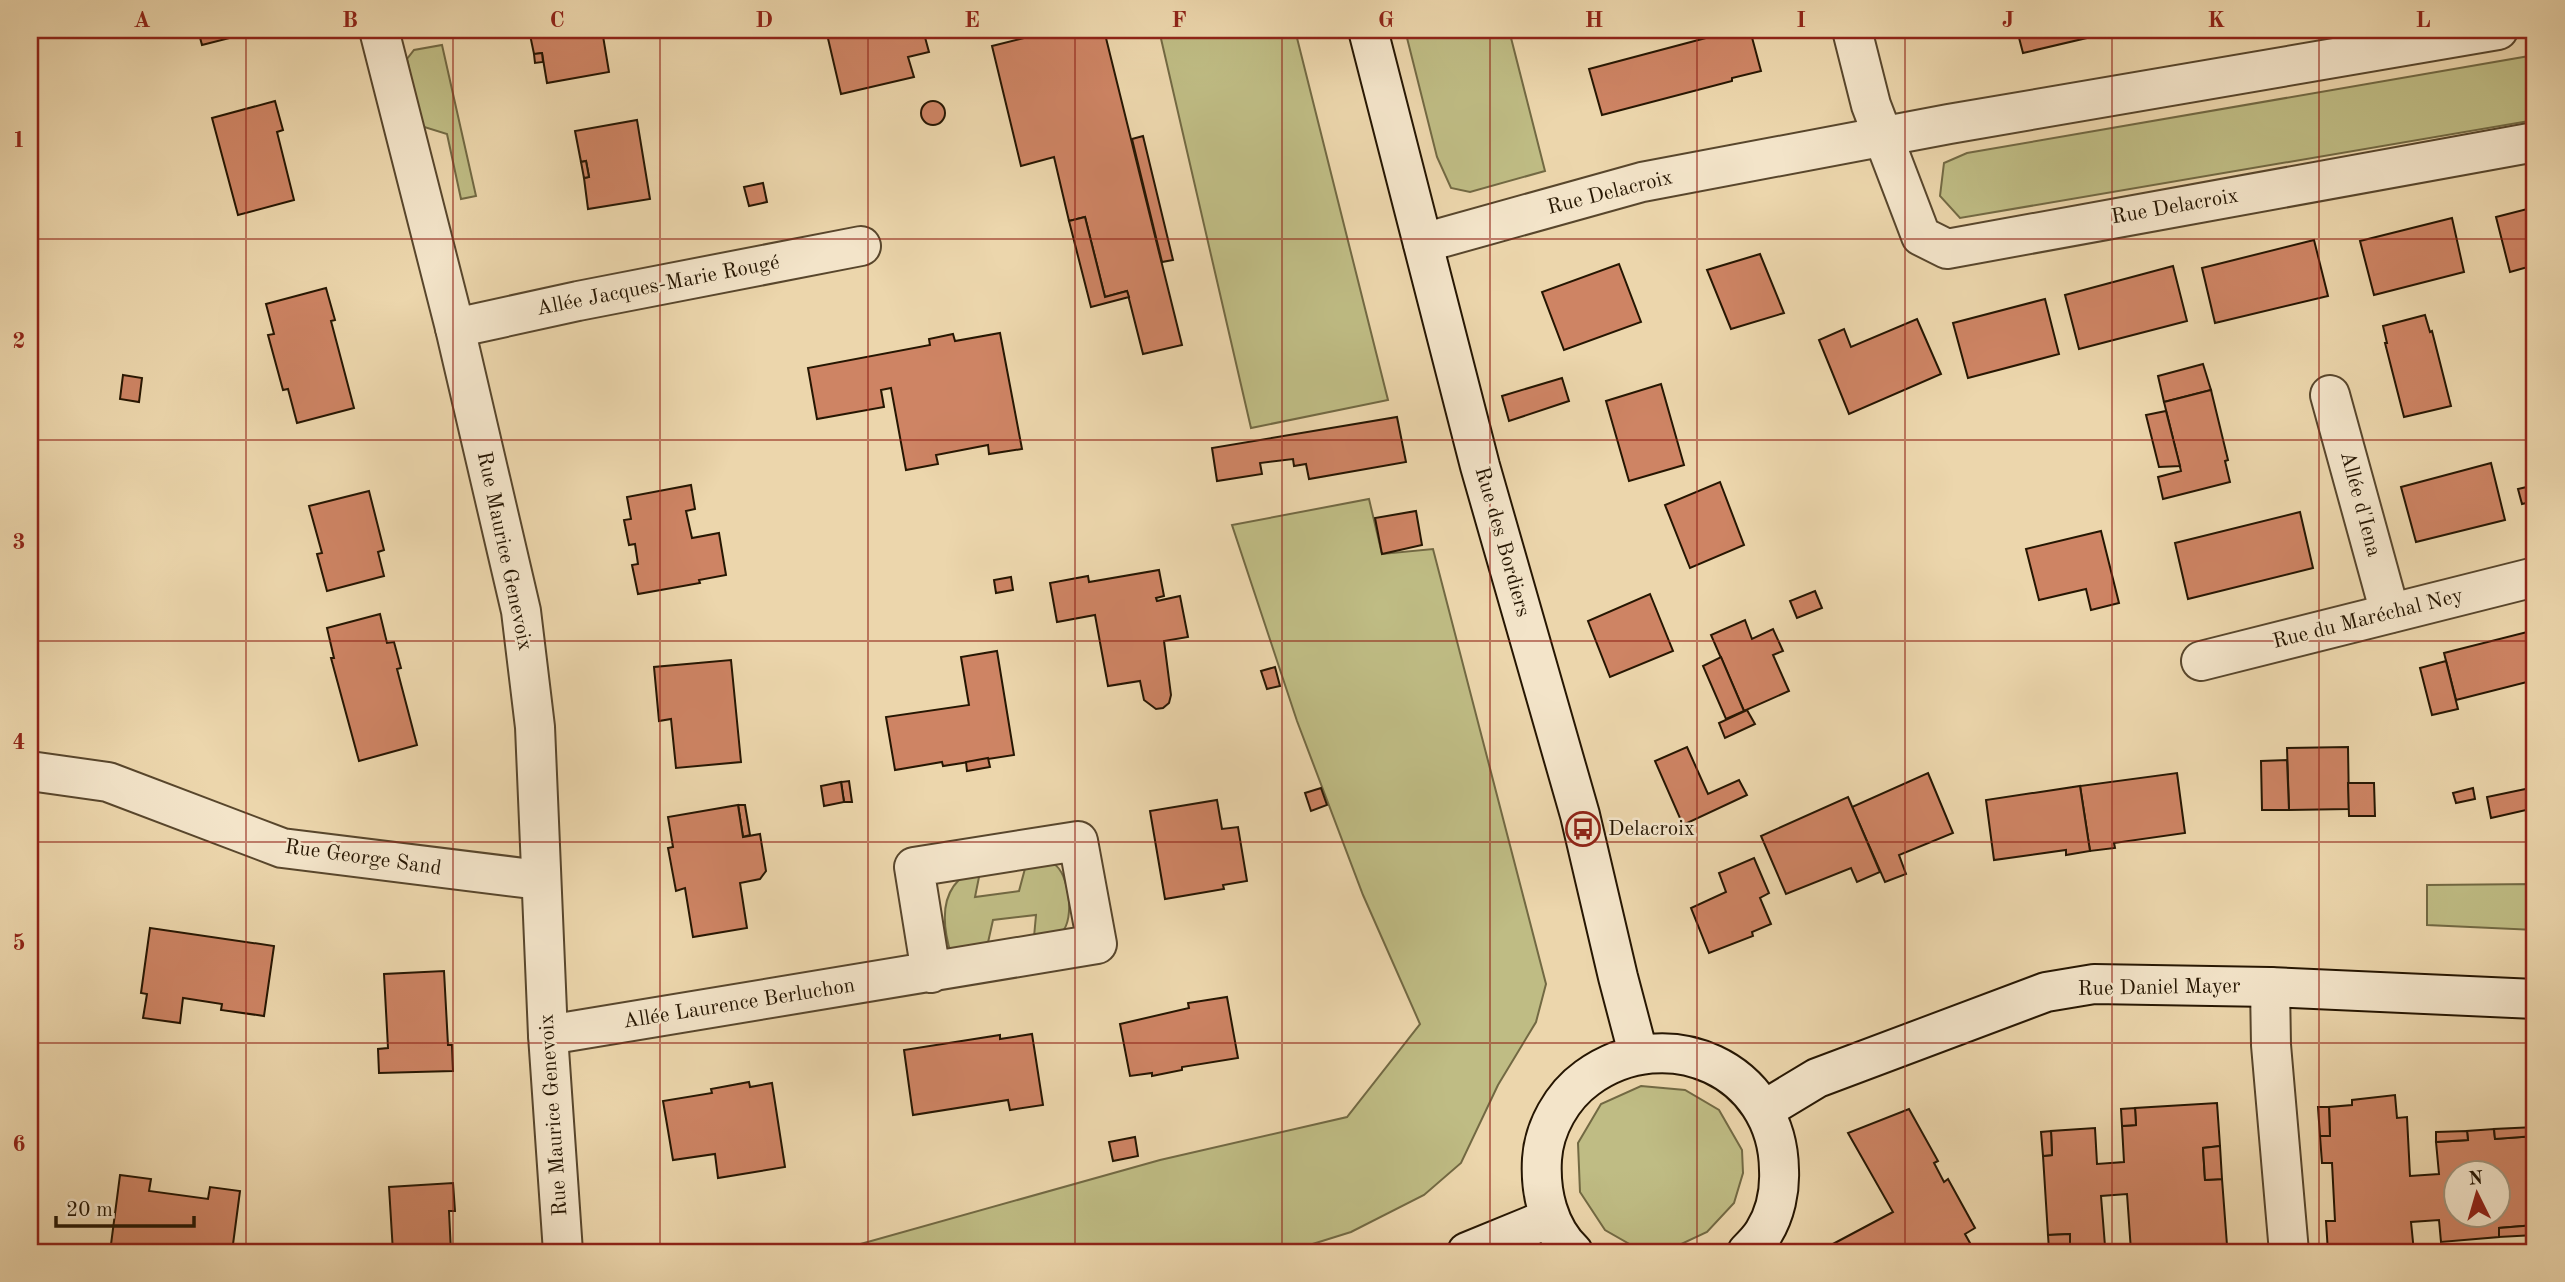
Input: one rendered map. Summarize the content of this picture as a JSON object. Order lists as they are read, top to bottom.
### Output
{
  "streets": {
    "street": [
      "Rue Delacroix",
      "Allée Jacques-Marie Rougé",
      "Allée d'Iena",
      "Rue des Bordiers",
      "Rue Maurice Genevoix",
      "Rue du Maréchal Ney",
      "Rue George Sand",
      "Rue Daniel Mayer",
      "Allée Laurence Berluchon"
    ]
  },
  "crossings": [
    ["Rue Delacroix", "Rue des Bordiers"],
    ["Allée Jacques-Marie Rougé", "Rue Maurice Genevoix"],
    ["Allée d'Iena", "Rue du Maréchal Ney"],
    ["Rue Maurice Genevoix", "Rue George Sand"],
    ["Rue Maurice Genevoix", "Allée Laurence Berluchon"]
  ],
  "places": {
    "bus stop": ["Delacroix"]
  },
  "scale_bar": "20 m",
  "north": "top",
  "grid": {
    "columns": [
      "A",
      "B",
      "C",
      "D",
      "E",
      "F",
      "G",
      "H",
      "I",
      "J",
      "K",
      "L"
    ],
    "rows": [
      "1",
      "2",
      "3",
      "4",
      "5",
      "6"
    ]
  }
}
